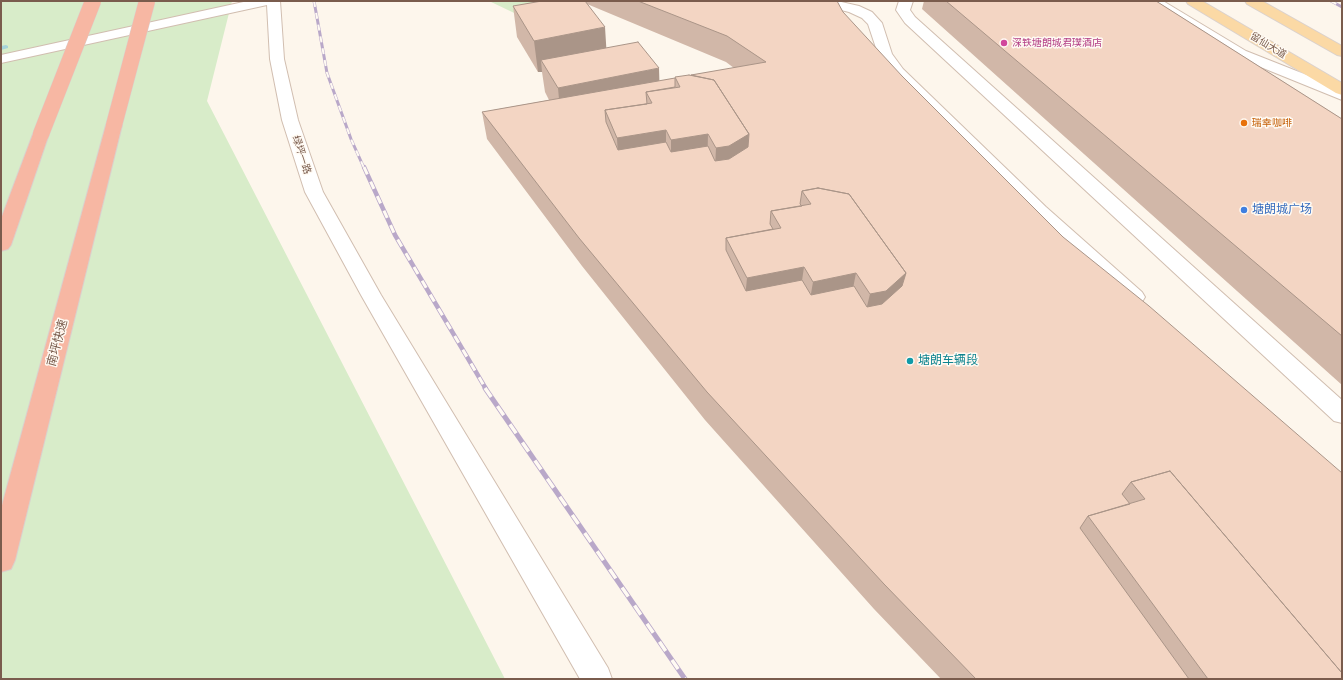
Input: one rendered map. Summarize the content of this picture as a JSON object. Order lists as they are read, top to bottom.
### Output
{
  "streets": {
    "highway": ["南坪快速"],
    "main road": ["留仙大道"],
    "street": ["绿坪一路"]
  },
  "places": [
    "深铁塘朗城君璞酒店",
    "瑞幸咖啡",
    "塘朗城广场",
    "塘朗车辆段"
  ]
}
